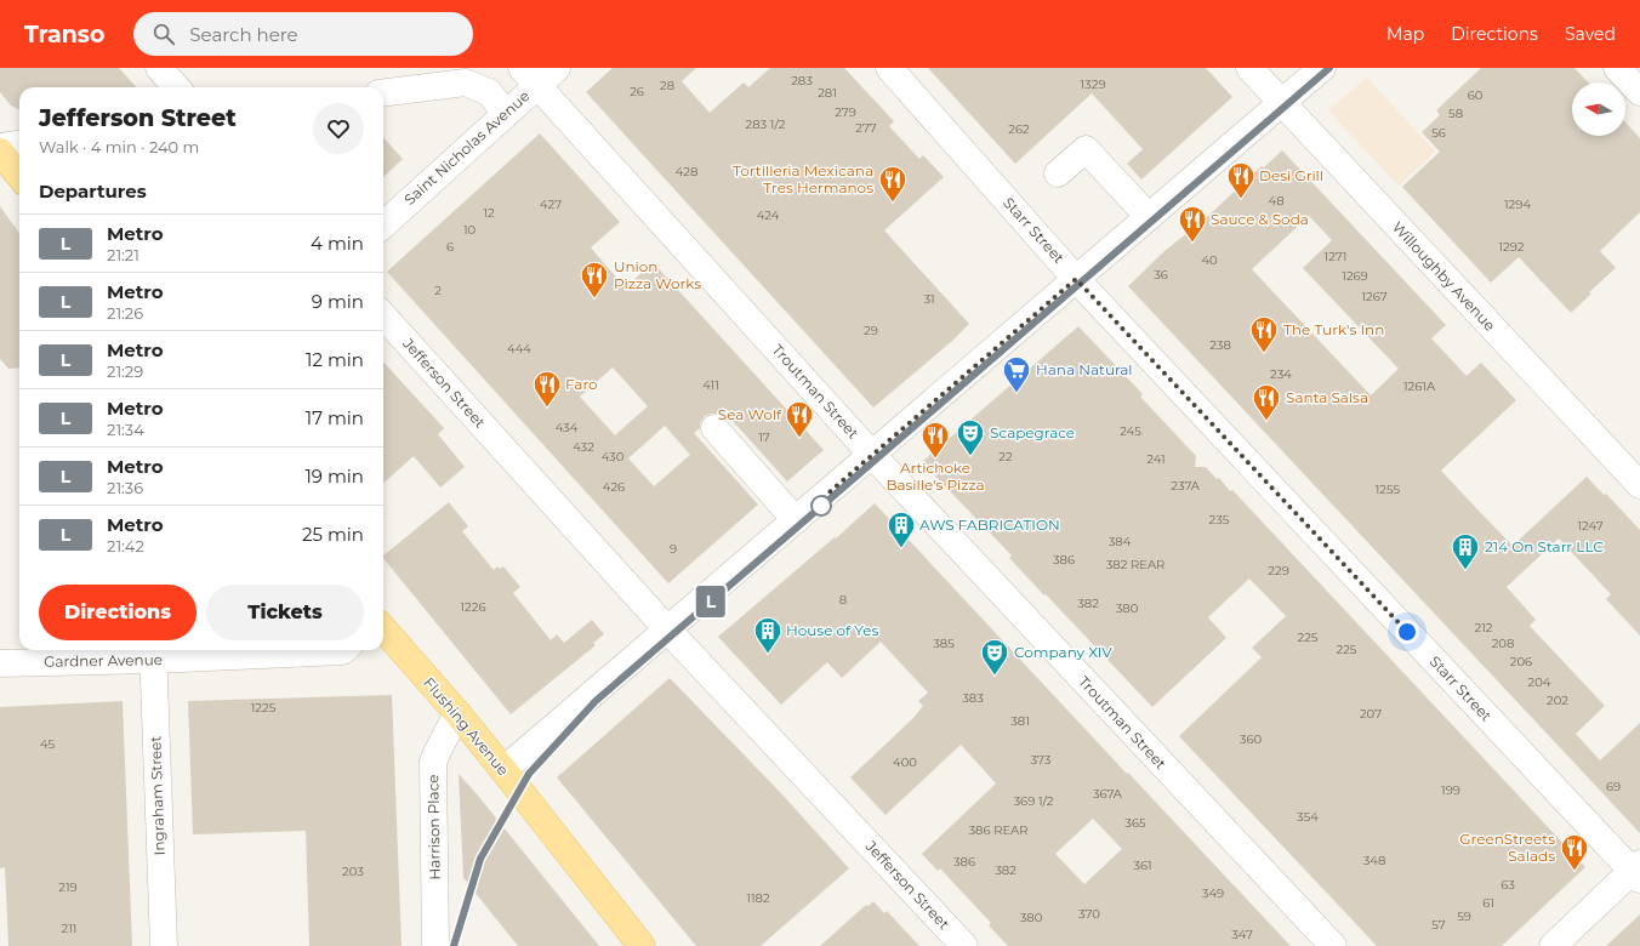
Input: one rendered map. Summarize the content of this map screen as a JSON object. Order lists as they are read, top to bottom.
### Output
{
  "streets": {
    "main road": ["Flushing Avenue"],
    "street": [
      "Saint Nicholas Avenue",
      "Starr Street",
      "Willoughby Avenue",
      "Jefferson Street",
      "Troutman Street",
      "Gardner Avenue",
      "Ingraham Street",
      "Harrison Place"
    ]
  },
  "crossings": [
    ["Saint Nicholas Avenue", "Troutman Street"],
    ["Gardner Avenue", "Ingraham Street"],
    ["Flushing Avenue", "Harrison Place"]
  ],
  "places": {
    "restaurant": [
      "Desi Grill",
      "Tortilleria Mexicana Tres Hermanos",
      "Sauce & Soda",
      "Union Pizza Works",
      "The Turk's Inn",
      "Faro",
      "Santa Salsa",
      "Sea Wolf",
      "Artichoke Basille's Pizza",
      "GreenStreets Salads"
    ],
    "supermarket": ["Hana Natural"],
    "theatre": ["Scapegrace", "Company XIV"],
    "building": ["AWS FABRICATION", "214 On Starr LLC", "House of Yes"]
  },
  "lines": ["metro line L"],
  "house_numbers": [
    "283",
    "1329",
    "28",
    "26",
    "281",
    "60",
    "279",
    "58",
    "283 1/2",
    "277",
    "262",
    "56",
    "428",
    "48",
    "427",
    "1294",
    "12",
    "424",
    "10",
    "6",
    "1292",
    "1271",
    "40",
    "36",
    "1269",
    "2",
    "1267",
    "31",
    "29",
    "238",
    "444",
    "234",
    "411",
    "1261A",
    "434",
    "245",
    "17",
    "432",
    "430",
    "22",
    "241",
    "237A",
    "426",
    "1255",
    "235",
    "1247",
    "384",
    "9",
    "386",
    "382 REAR",
    "229",
    "8",
    "382",
    "1226",
    "380",
    "212",
    "225",
    "385",
    "208",
    "225",
    "206",
    "204",
    "383",
    "202",
    "1225",
    "207",
    "381",
    "360",
    "45",
    "373",
    "400",
    "69",
    "199",
    "367A",
    "369 1/2",
    "354",
    "365",
    "386 REAR",
    "348",
    "386",
    "361",
    "382",
    "203",
    "63",
    "219",
    "349",
    "1182",
    "61",
    "370",
    "59",
    "380",
    "57",
    "211",
    "347"
  ],
  "north": "left",
  "page": {
    "header": "Transo",
    "search": "Search here",
    "nav": ["Map", "Directions", "Saved"],
    "on_map": "L",
    "heading": [
      ["Jefferson Street", "Walk · 4 min · 240 m"],
      "Departures"
    ],
    "list": [
      {
        "mark": "L",
        "name": "Metro",
        "note": "21:21",
        "value": "4 min"
      },
      {
        "mark": "L",
        "name": "Metro",
        "note": "21:26",
        "value": "9 min"
      },
      {
        "mark": "L",
        "name": "Metro",
        "note": "21:29",
        "value": "12 min"
      },
      {
        "mark": "L",
        "name": "Metro",
        "note": "21:34",
        "value": "17 min"
      },
      {
        "mark": "L",
        "name": "Metro",
        "note": "21:36",
        "value": "19 min"
      },
      {
        "mark": "L",
        "name": "Metro",
        "note": "21:42",
        "value": "25 min"
      }
    ],
    "buttons": ["Directions", "Tickets"]
  }
}
